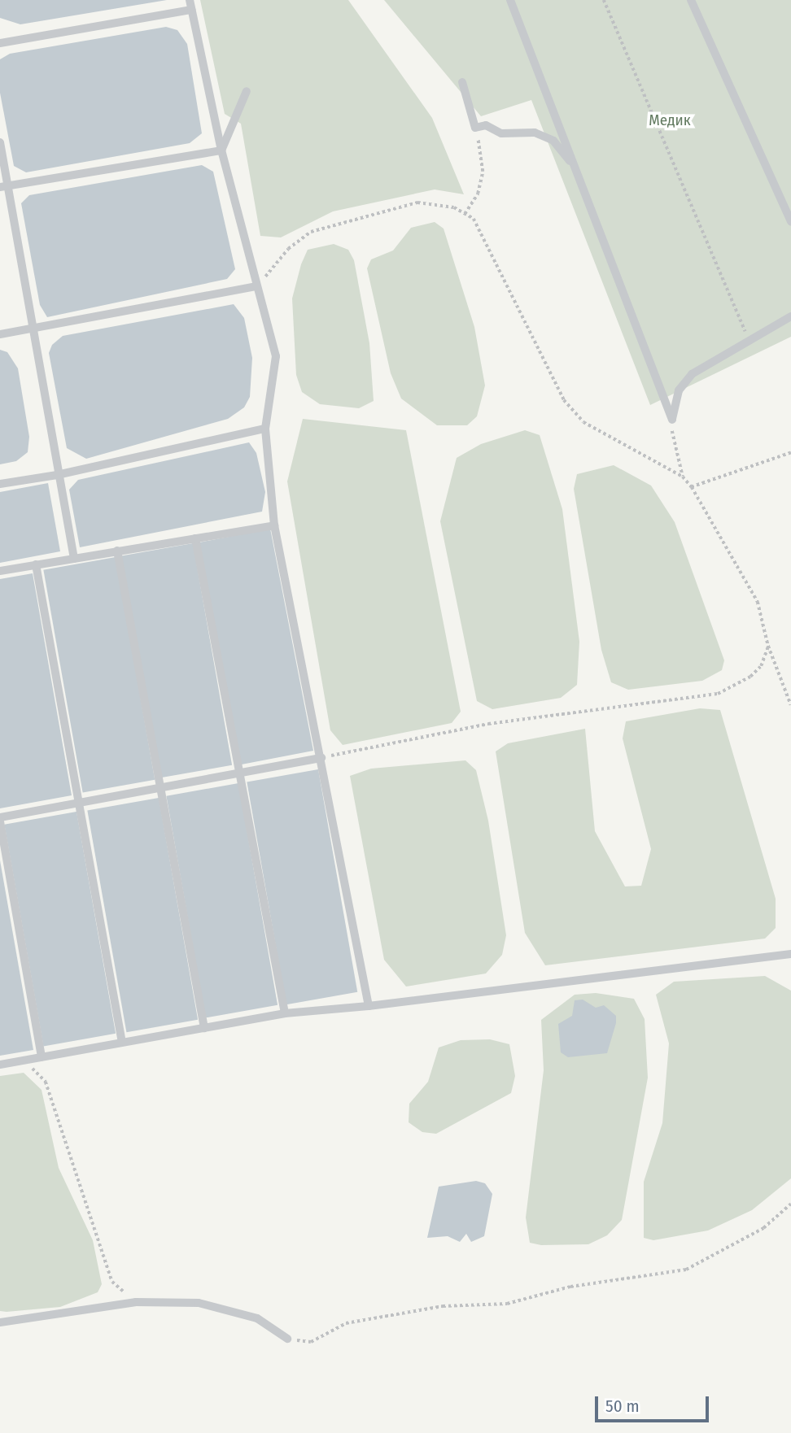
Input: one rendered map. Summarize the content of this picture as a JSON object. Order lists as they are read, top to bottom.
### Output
{
  "parks": ["Медик"],
  "scale_bar": "50 m"
}
